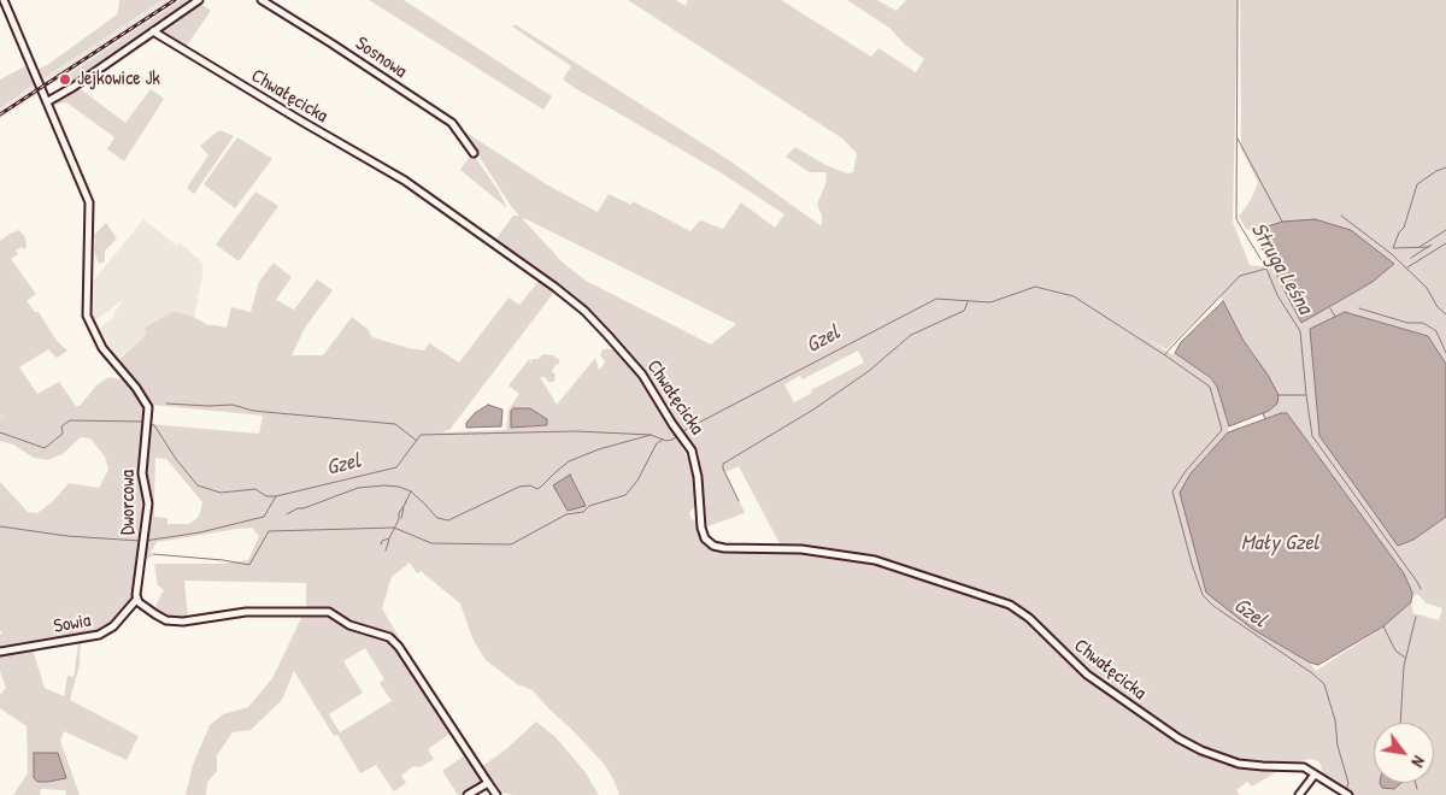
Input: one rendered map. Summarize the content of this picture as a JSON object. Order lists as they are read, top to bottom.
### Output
{
  "streets": {
    "street": [
      "Sosnowa",
      "Chwałęcicka",
      "Dworcowa",
      "Sowia"
    ]
  },
  "crossings": [
    ["Dworcowa", "Sowia"]
  ],
  "water": ["Struga Leśna", "Gzel", "Mały Gzel"],
  "places": ["Jejkowice Jk"],
  "north": "bottom right"
}
